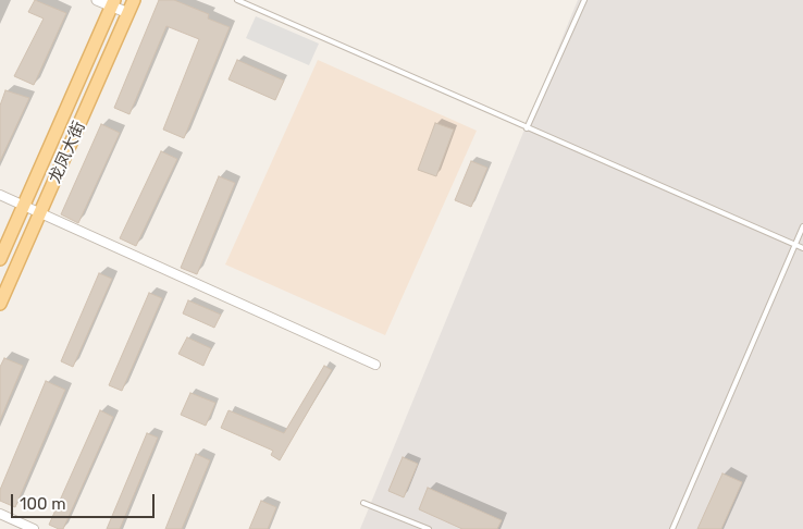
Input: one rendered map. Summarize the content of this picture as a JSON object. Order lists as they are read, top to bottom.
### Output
{
  "streets": {
    "main road": ["龙凤大街"]
  },
  "scale_bar": "100 m"
}
